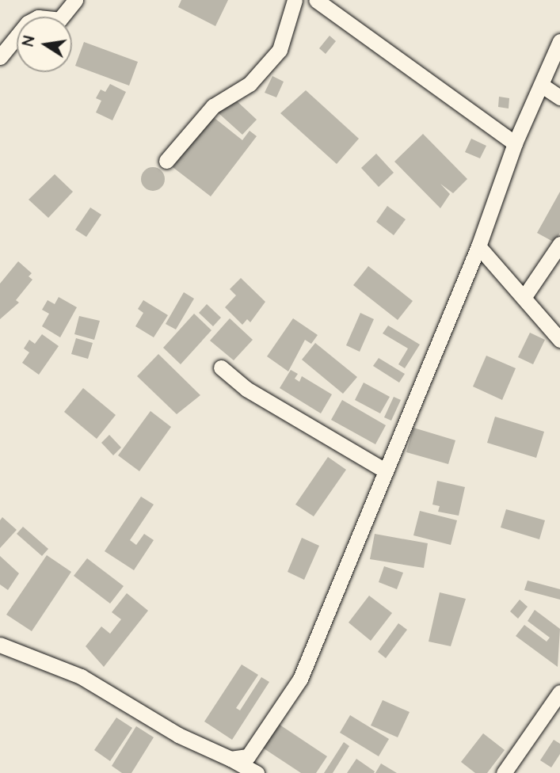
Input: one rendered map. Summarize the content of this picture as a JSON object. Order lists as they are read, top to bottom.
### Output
{
  "north": "left"
}
